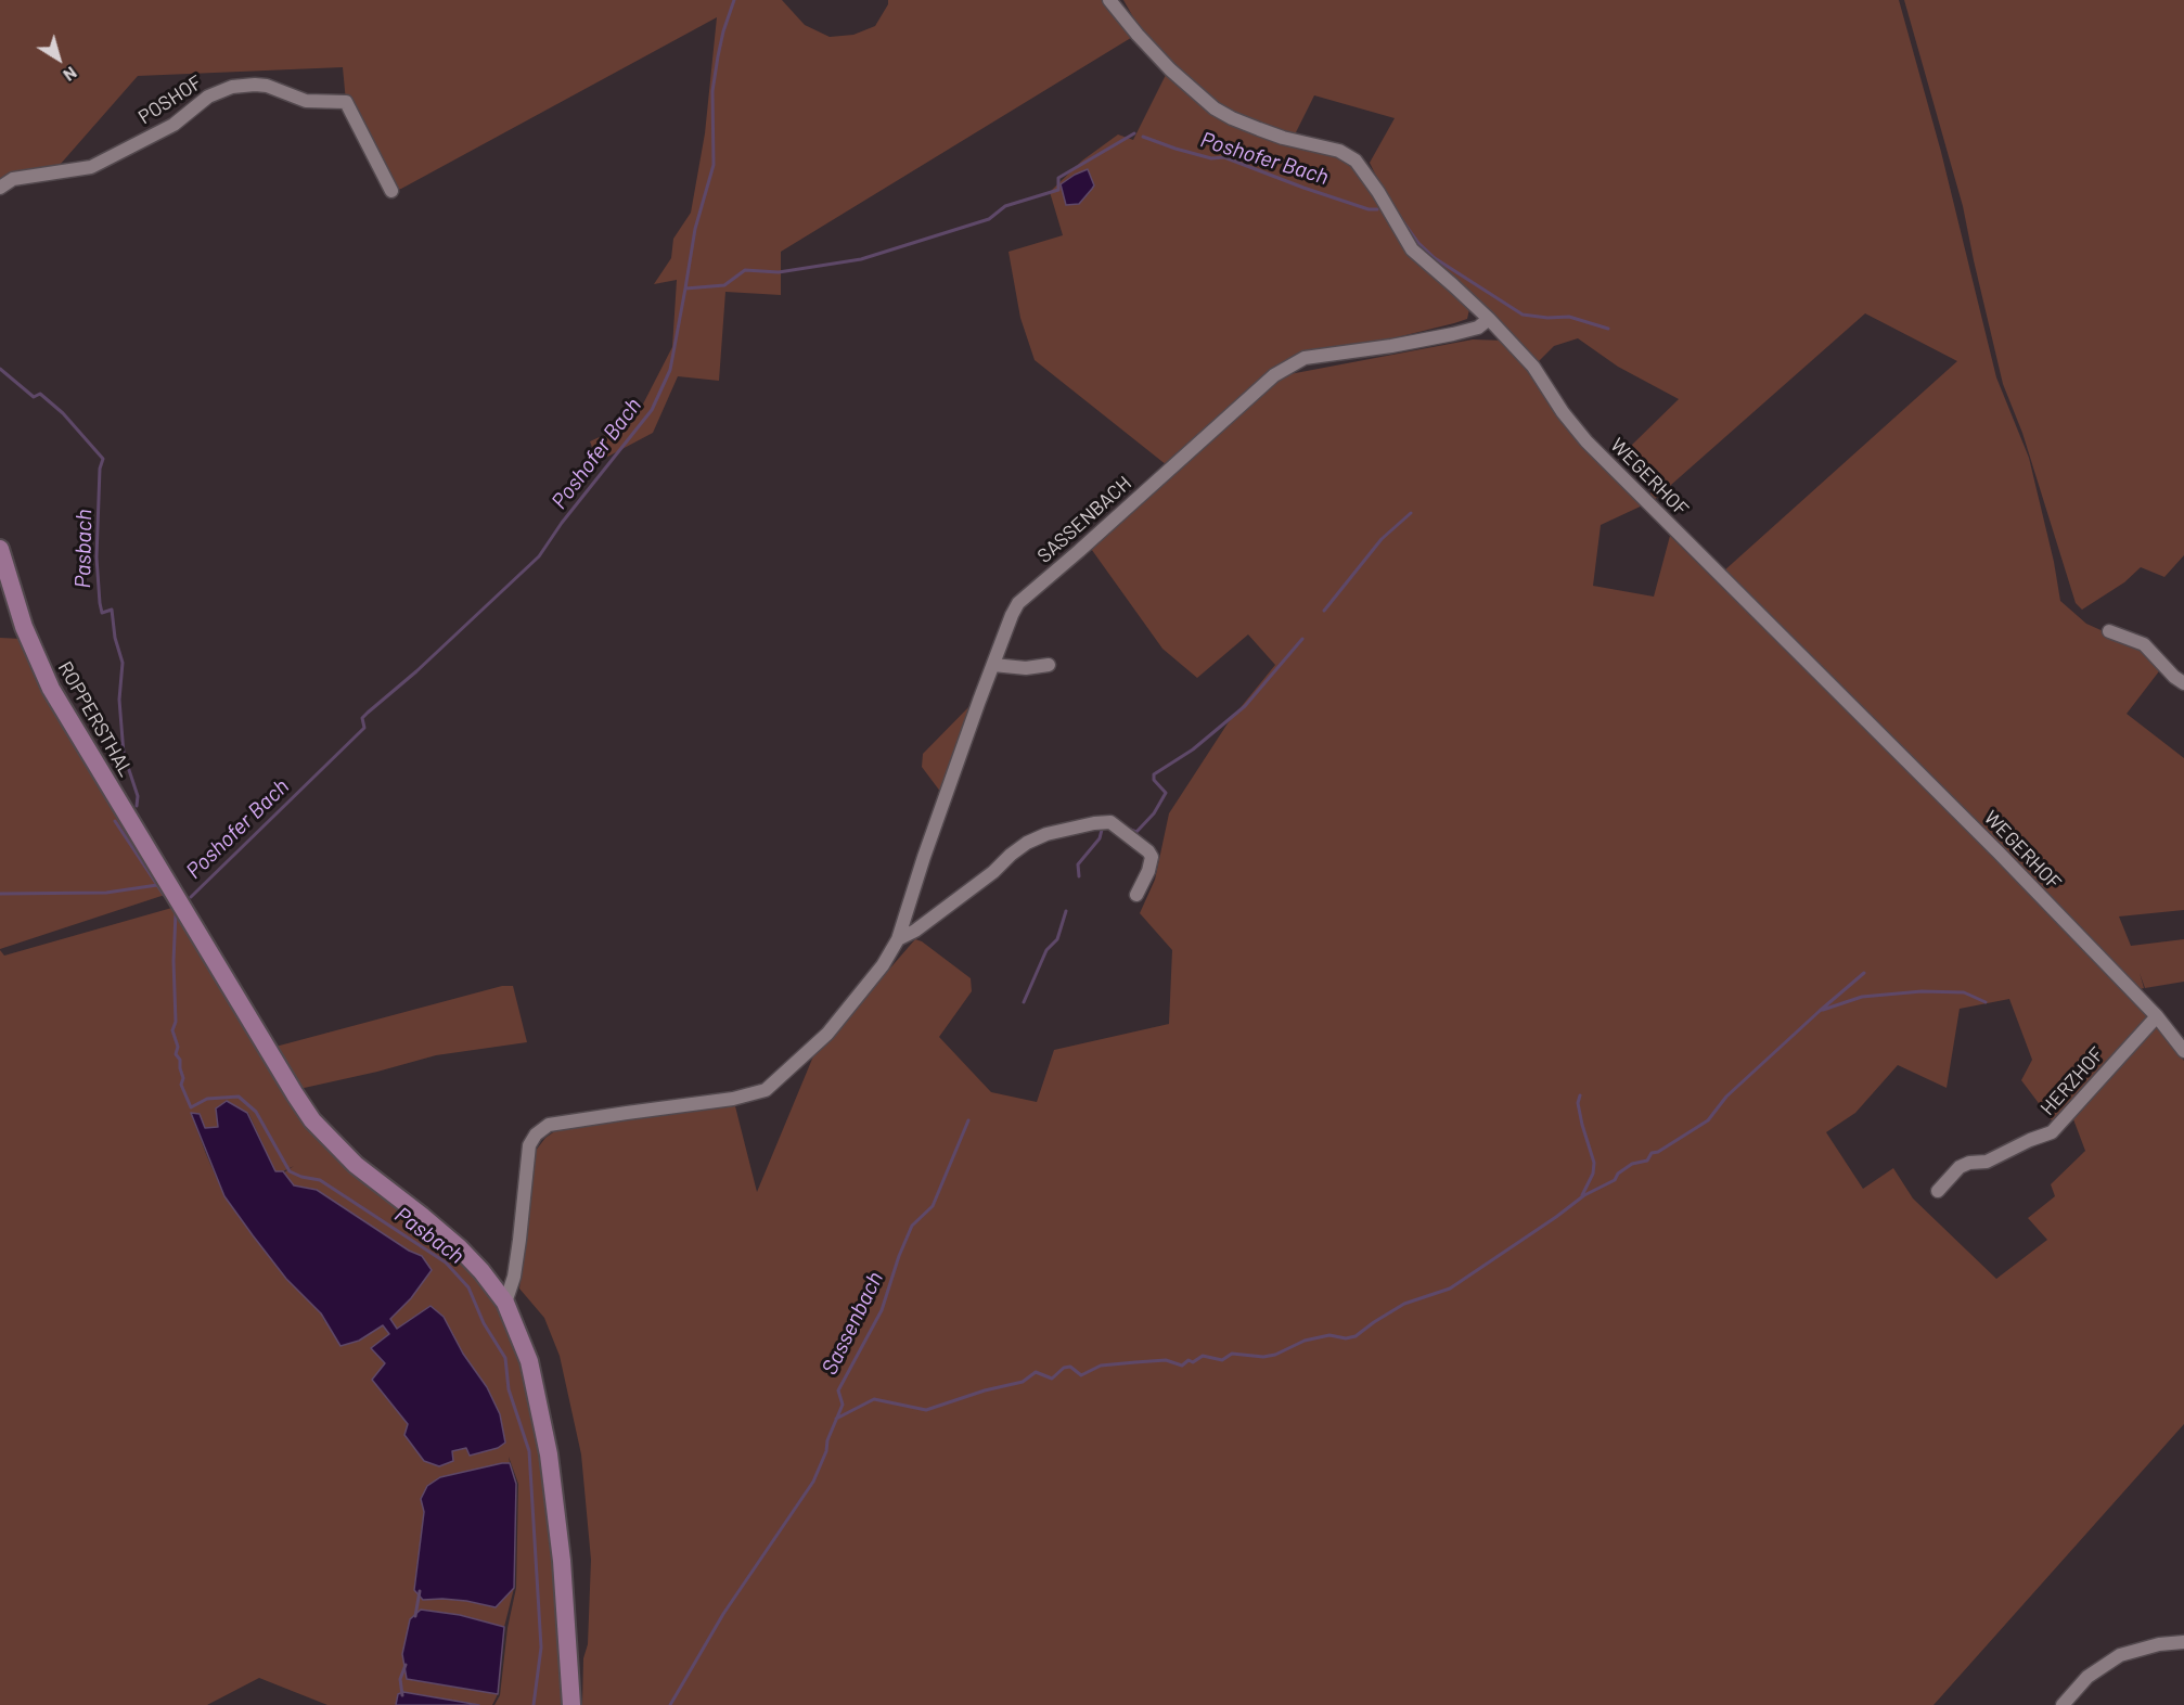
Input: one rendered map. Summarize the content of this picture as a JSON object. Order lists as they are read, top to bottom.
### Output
{
  "streets": {
    "main road": ["ROPPERSTHAL"],
    "street": [
      "POSHOF",
      "WEGERHOF",
      "SASSENBACH",
      "HERZHOF"
    ]
  },
  "crossings": [
    ["WEGERHOF", "SASSENBACH"],
    ["WEGERHOF", "HERZHOF"],
    ["SASSENBACH", "ROPPERSTHAL"]
  ],
  "water": ["Poshofer Bach", "Pasbach", "Sassenbach"],
  "north": "bottom right"
}
